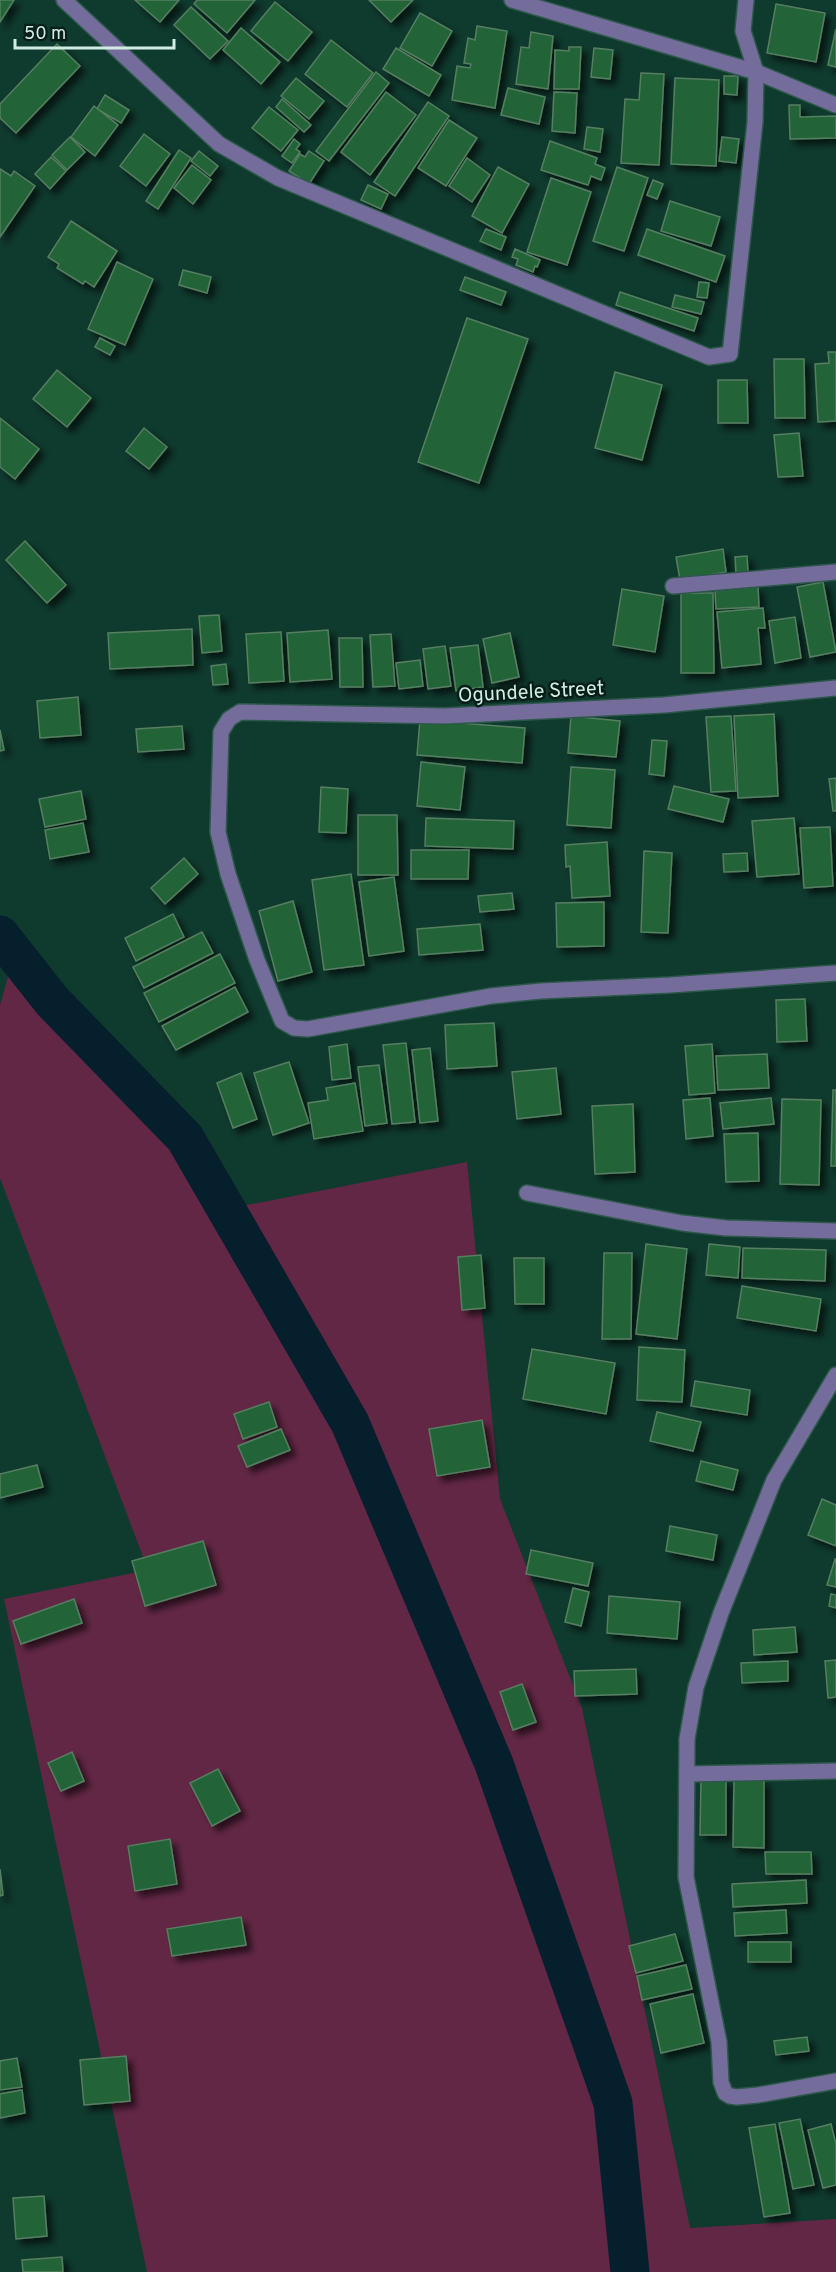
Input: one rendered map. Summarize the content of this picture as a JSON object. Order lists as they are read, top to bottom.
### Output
{
  "streets": {
    "street": ["Ogundele Street"]
  },
  "scale_bar": "50 m"
}
